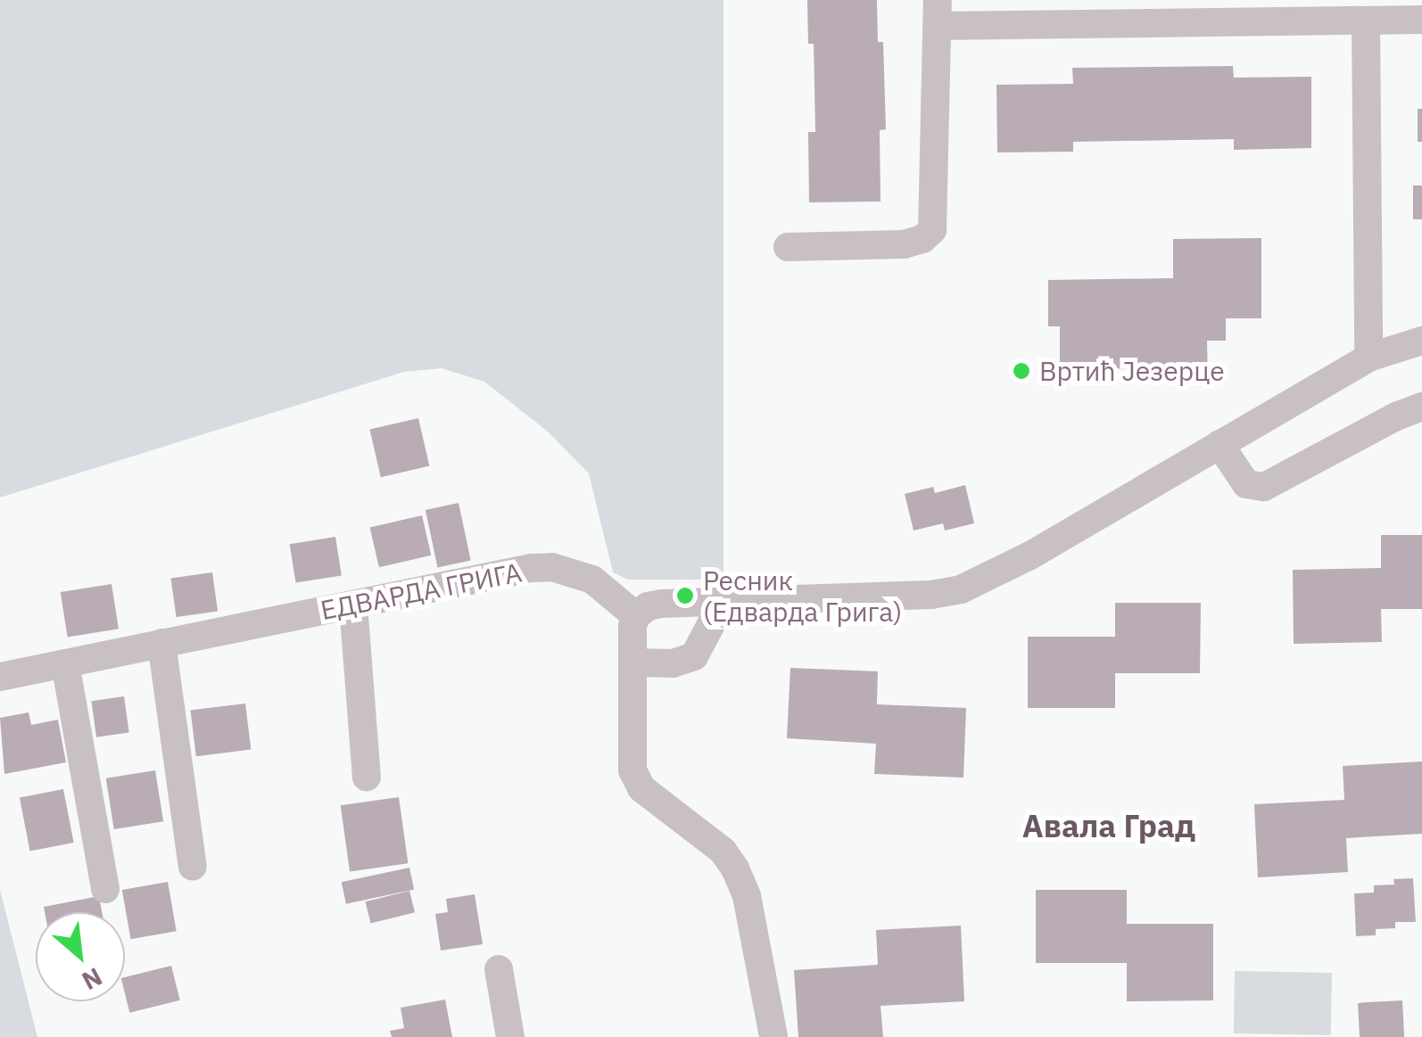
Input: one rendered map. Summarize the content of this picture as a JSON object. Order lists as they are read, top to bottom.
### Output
{
  "streets": {
    "street": ["ЕДВАРДА ГРИГА"]
  },
  "districts": ["Авала Град"],
  "places": ["Вртић Језерце", "Ресник (Едварда Грига)"],
  "north": "bottom right"
}
